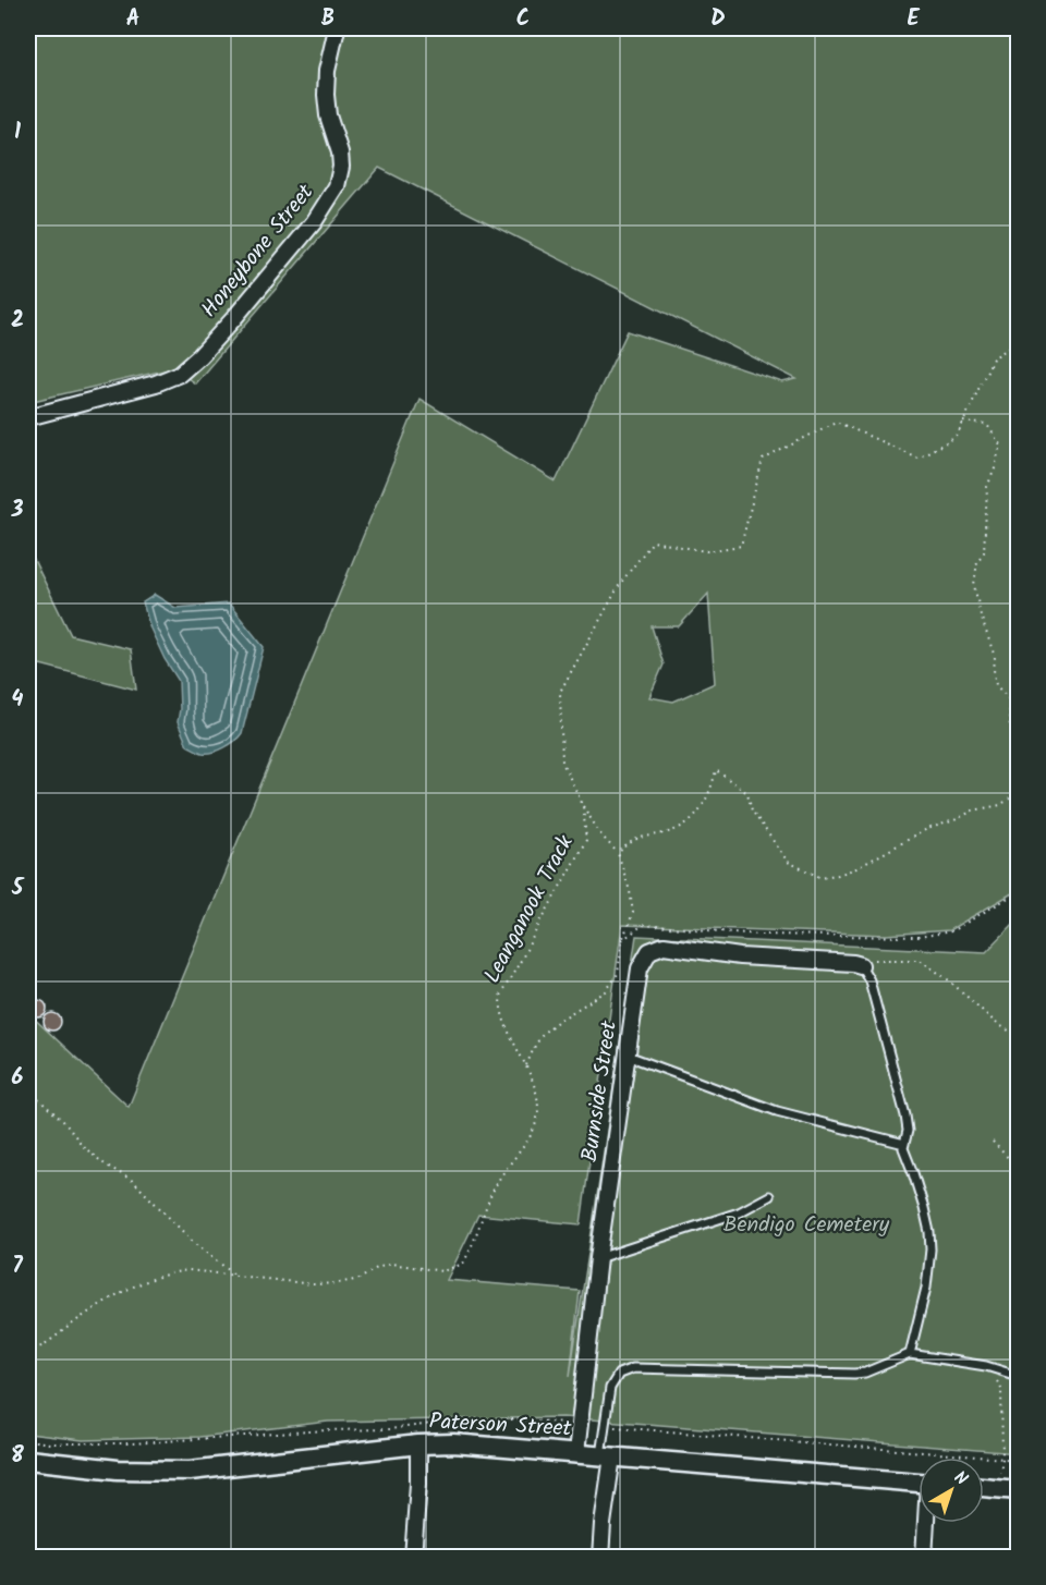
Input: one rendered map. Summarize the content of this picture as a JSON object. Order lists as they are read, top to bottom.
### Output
{
  "streets": {
    "street": ["Honeybone Street", "Burnside Street", "Paterson Street"],
    "path": ["Leanganook Track"]
  },
  "crossings": [
    ["Burnside Street", "Paterson Street"]
  ],
  "parks": ["Bendigo Cemetery"],
  "north": "top right",
  "grid": {
    "columns": [
      "A",
      "B",
      "C",
      "D",
      "E"
    ],
    "rows": [
      "1",
      "2",
      "3",
      "4",
      "5",
      "6",
      "7",
      "8"
    ]
  }
}
